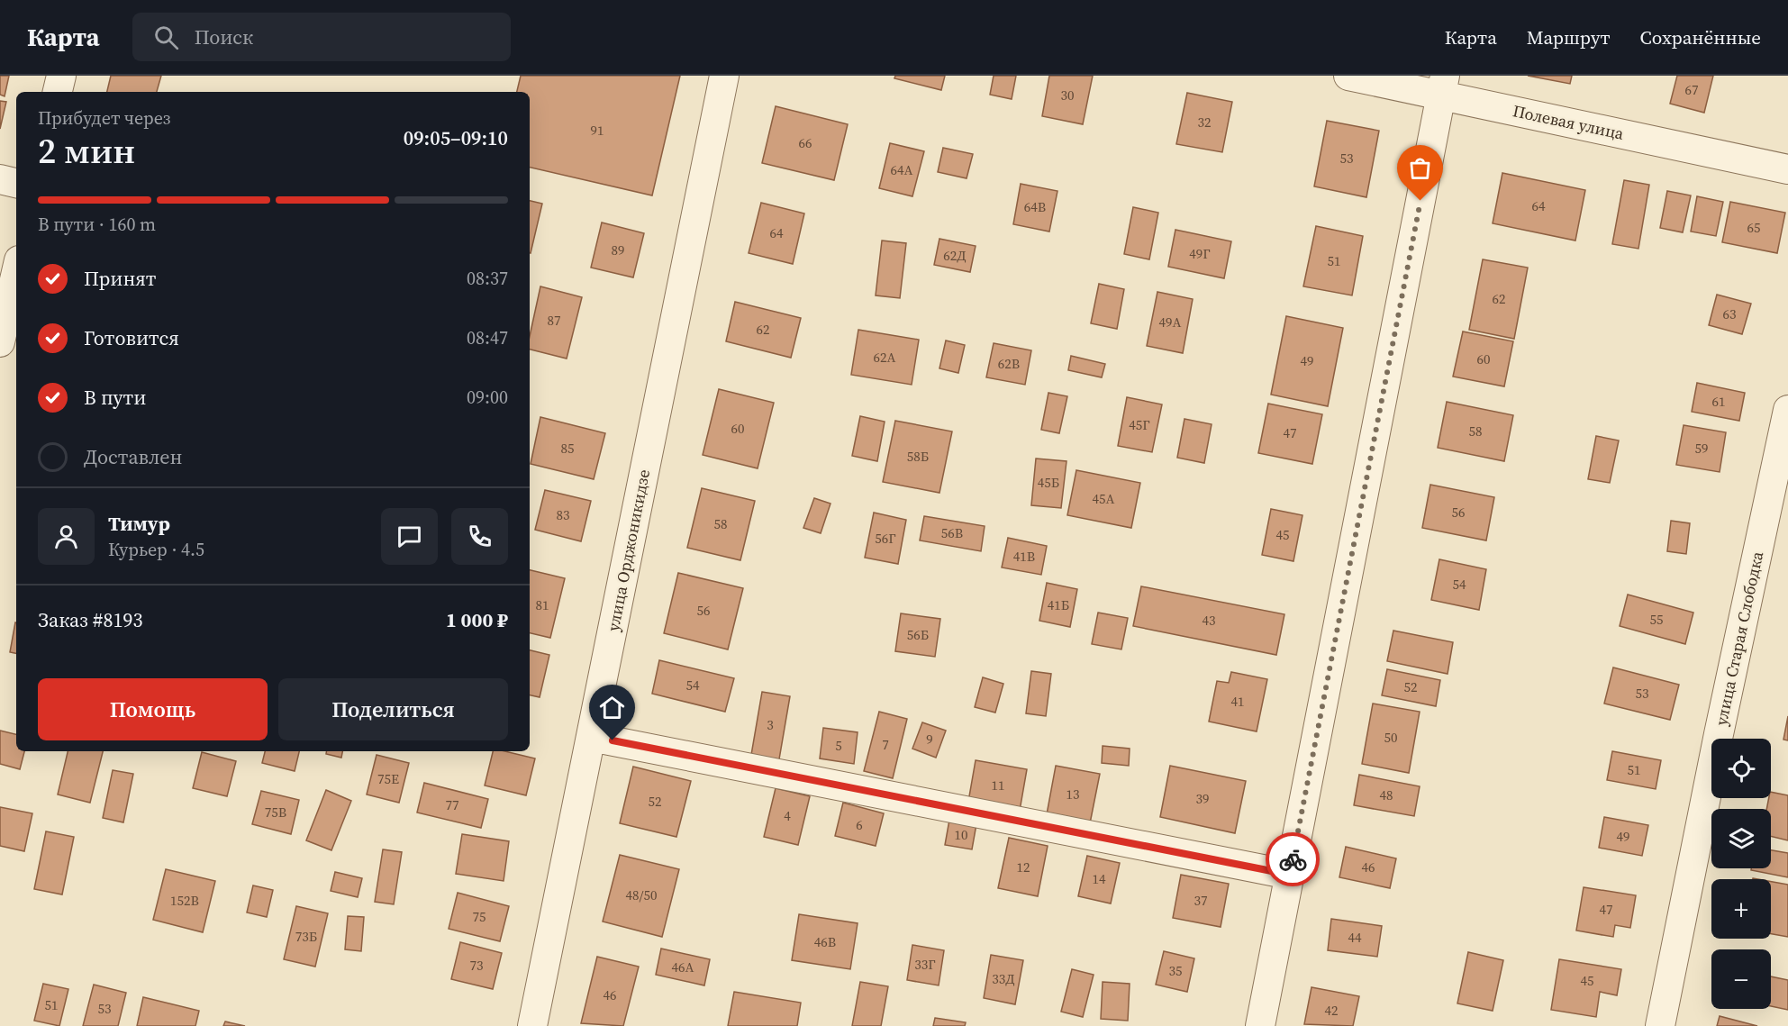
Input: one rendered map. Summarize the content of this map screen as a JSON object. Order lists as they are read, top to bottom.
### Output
{
  "streets": {
    "street": ["Полевая улица", "улица Орджоникидзе", "улица Старая Слободка"]
  },
  "house_numbers": [
    "67",
    "30",
    "32",
    "91",
    "66",
    "53",
    "64А",
    "64",
    "64В",
    "65",
    "64",
    "89",
    "49Г",
    "62Д",
    "51",
    "62",
    "63",
    "87",
    "49А",
    "62",
    "62А",
    "60",
    "49",
    "62В",
    "61",
    "45Г",
    "60",
    "58",
    "47",
    "85",
    "59",
    "58Б",
    "45Б",
    "45А",
    "56",
    "83",
    "58",
    "56В",
    "45",
    "56Г",
    "41В",
    "54",
    "81",
    "41Б",
    "56",
    "55",
    "43",
    "56Б",
    "54",
    "52",
    "53",
    "41",
    "3",
    "50",
    "9",
    "7",
    "5",
    "51",
    "75Е",
    "11",
    "13",
    "48",
    "39",
    "52",
    "77",
    "75В",
    "4",
    "6",
    "10",
    "49",
    "12",
    "46",
    "14",
    "48/50",
    "152В",
    "37",
    "47",
    "75",
    "73Б",
    "44",
    "46В",
    "33Г",
    "73",
    "46А",
    "35",
    "33Д",
    "45",
    "46",
    "51",
    "53",
    "42"
  ],
  "page": {
    "header": "Карта",
    "search": "Поиск",
    "nav": ["Карта", "Маршрут", "Сохранённые"],
    "heading": ["2 мин", "Прибудет через", "09:05–09:10"],
    "panel": [
      "Тимур",
      "Курьер · 4.5",
      "Заказ #8193",
      "1 000 ₽"
    ],
    "bar": "В пути · 160 m",
    "list": [
      ["Принят", "08:37"],
      ["Готовится", "08:47"],
      ["В пути", "09:00"],
      "Доставлен"
    ],
    "buttons": ["Помощь", "Поделиться"],
    "map_buttons": ["+", "−"]
  }
}
